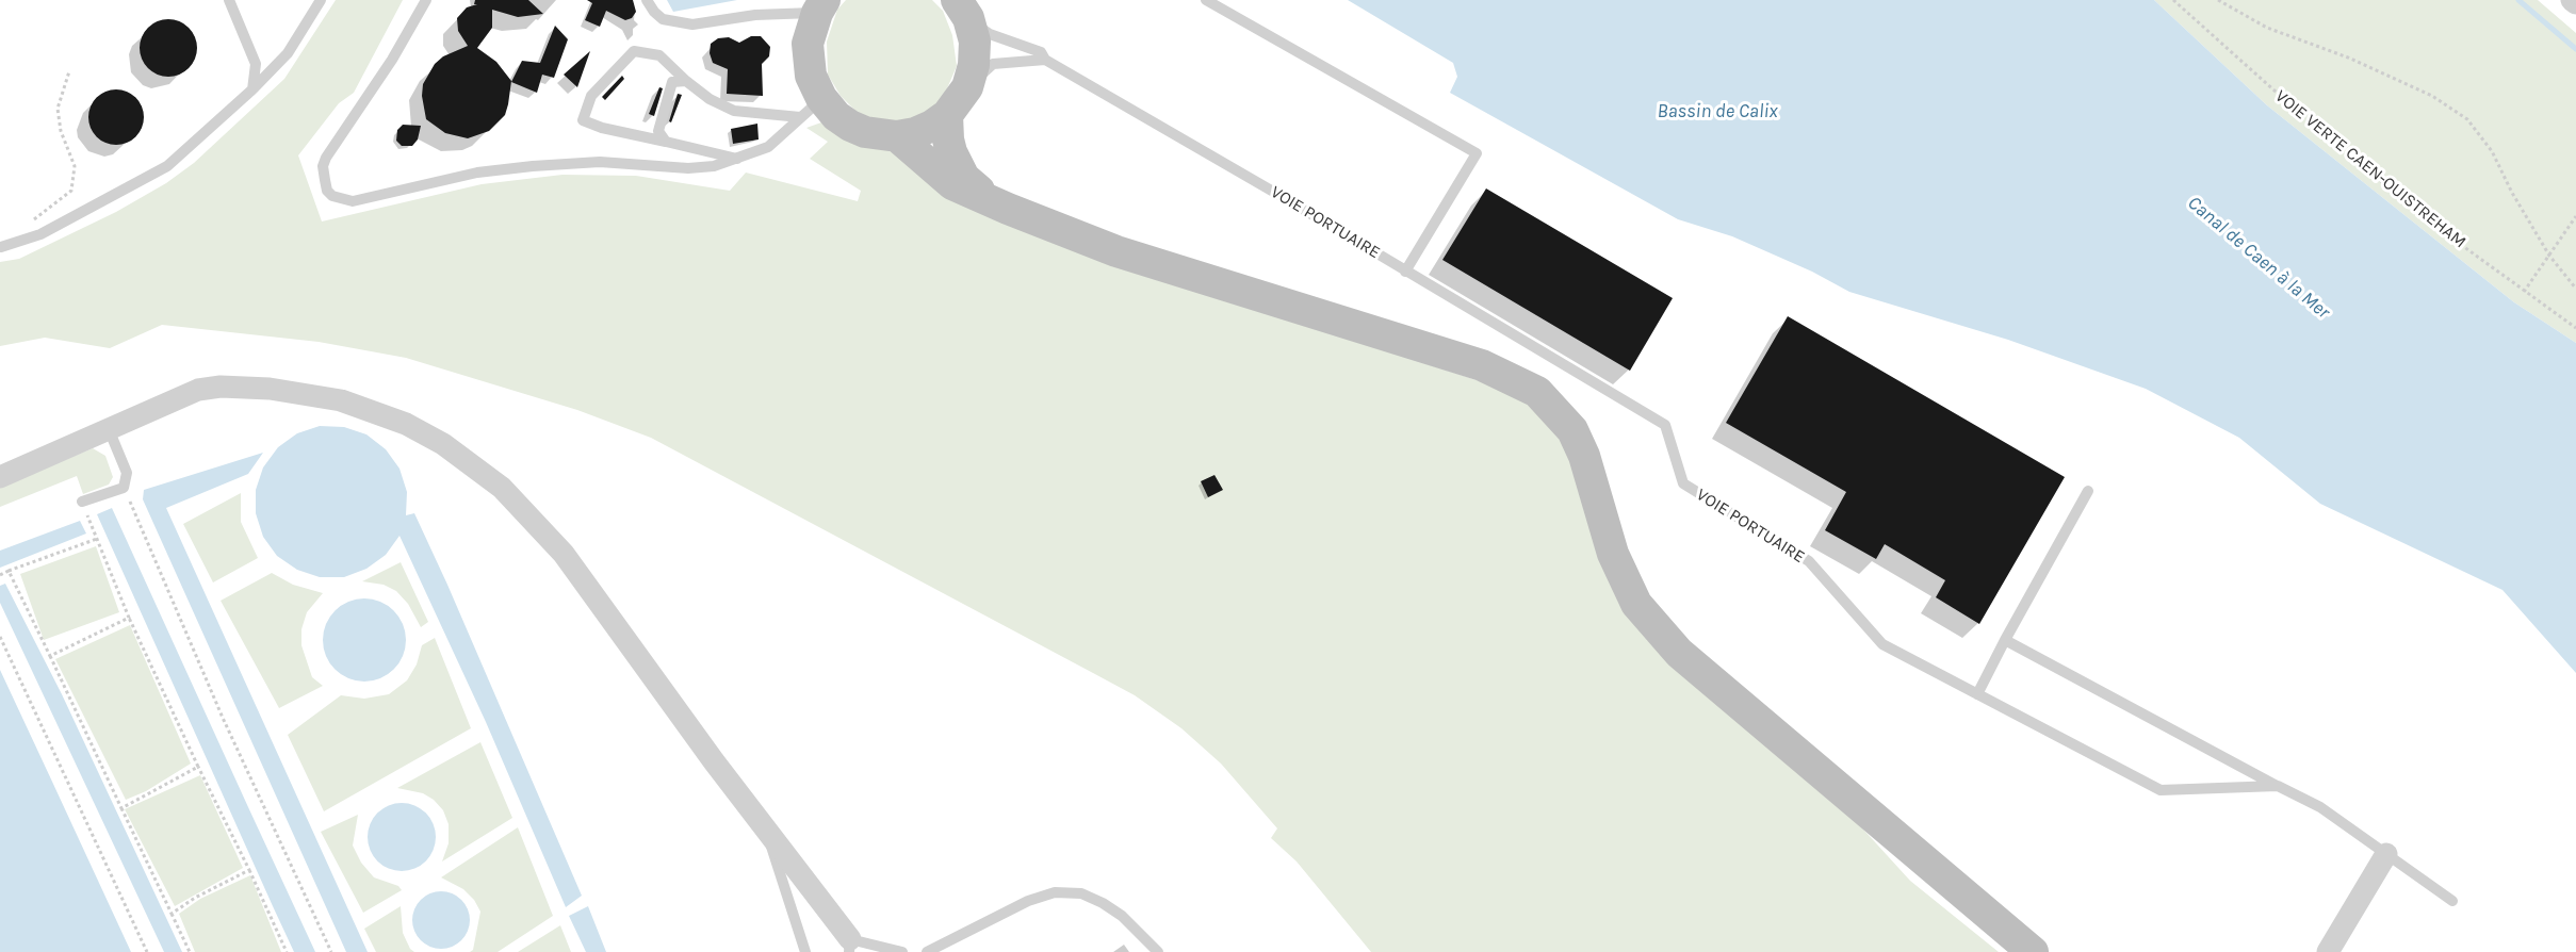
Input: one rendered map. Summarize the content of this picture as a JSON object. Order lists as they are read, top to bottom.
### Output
{
  "streets": {
    "lane": ["VOIE PORTUAIRE"],
    "path": ["VOIE VERTE CAEN-OUISTREHAM"]
  },
  "water": ["Bassin de Calix", "Canal de Caen à la Mer"]
}
